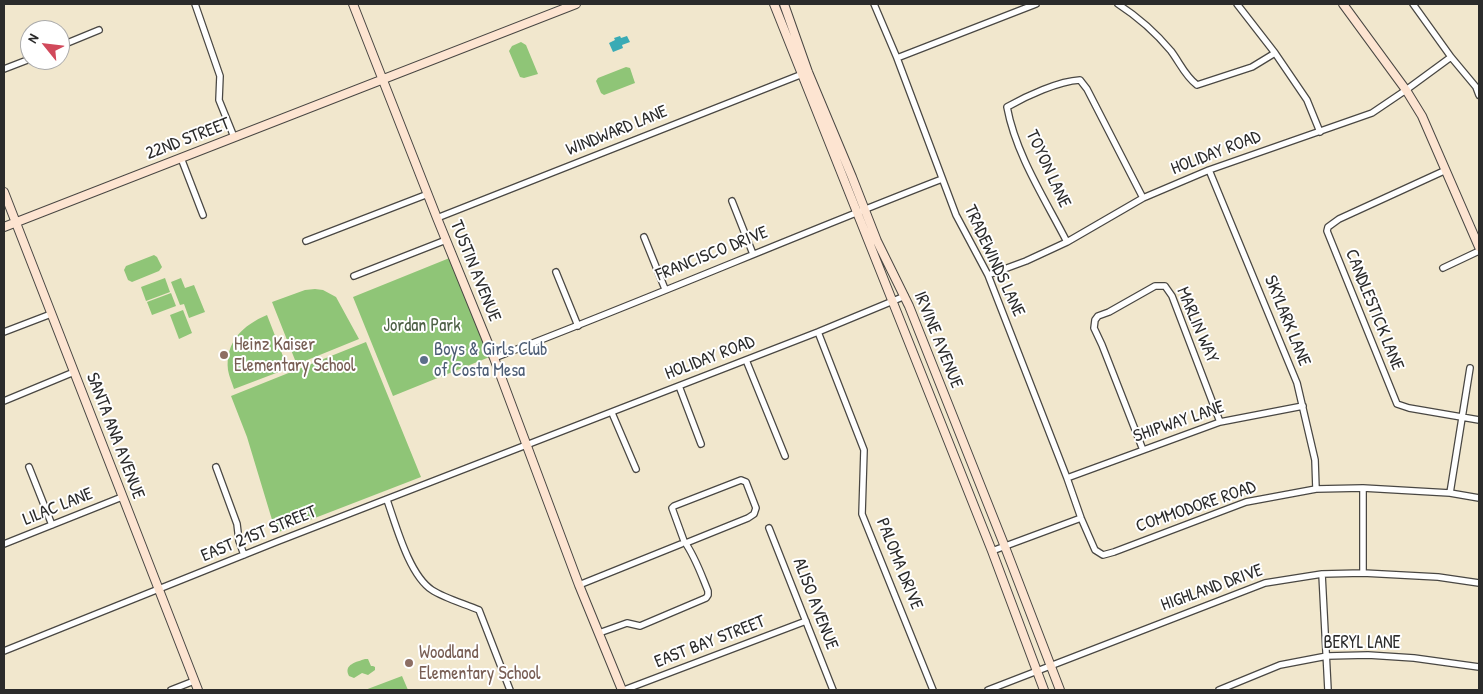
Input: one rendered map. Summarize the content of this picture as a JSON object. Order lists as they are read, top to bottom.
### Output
{
  "streets": {
    "street": [
      "WINDWARD LANE",
      "22ND STREET",
      "HOLIDAY ROAD",
      "TOYON LANE",
      "FRANCISCO DRIVE",
      "TRADEWINDS LANE",
      "TUSTIN AVENUE",
      "CANDLESTICK LANE",
      "SKYLARK LANE",
      "MARLIN WAY",
      "IRVINE AVENUE",
      "SHIPWAY LANE",
      "SANTA ANA AVENUE",
      "LILAC LANE",
      "COMMODORE ROAD",
      "EAST 21ST STREET",
      "PALOMA DRIVE",
      "HIGHLAND DRIVE",
      "ALISO AVENUE",
      "EAST BAY STREET",
      "BERYL LANE"
    ]
  },
  "crossings": [
    ["WINDWARD LANE", "TUSTIN AVENUE"],
    ["WINDWARD LANE", "IRVINE AVENUE"],
    ["22ND STREET", "TUSTIN AVENUE"],
    ["22ND STREET", "SANTA ANA AVENUE"],
    ["HOLIDAY ROAD", "TOYON LANE"],
    ["HOLIDAY ROAD", "TRADEWINDS LANE"],
    ["HOLIDAY ROAD", "TUSTIN AVENUE"],
    ["HOLIDAY ROAD", "SKYLARK LANE"],
    ["HOLIDAY ROAD", "IRVINE AVENUE"],
    ["HOLIDAY ROAD", "EAST 21ST STREET"],
    ["HOLIDAY ROAD", "PALOMA DRIVE"],
    ["FRANCISCO DRIVE", "TRADEWINDS LANE"],
    ["FRANCISCO DRIVE", "TUSTIN AVENUE"],
    ["FRANCISCO DRIVE", "IRVINE AVENUE"],
    ["TRADEWINDS LANE", "SHIPWAY LANE"],
    ["TRADEWINDS LANE", "COMMODORE ROAD"],
    ["TUSTIN AVENUE", "EAST 21ST STREET"],
    ["TUSTIN AVENUE", "EAST BAY STREET"],
    ["SKYLARK LANE", "SHIPWAY LANE"],
    ["SKYLARK LANE", "COMMODORE ROAD"],
    ["MARLIN WAY", "SHIPWAY LANE"],
    ["IRVINE AVENUE", "HIGHLAND DRIVE"],
    ["SANTA ANA AVENUE", "LILAC LANE"],
    ["SANTA ANA AVENUE", "EAST 21ST STREET"],
    ["ALISO AVENUE", "EAST BAY STREET"]
  ],
  "parks": ["Jordan Park"],
  "places": ["Heinz Kaiser Elementary School", "Boys & Girls Club of Costa Mesa", "Woodland Elementary School"],
  "north": "top left"
}
